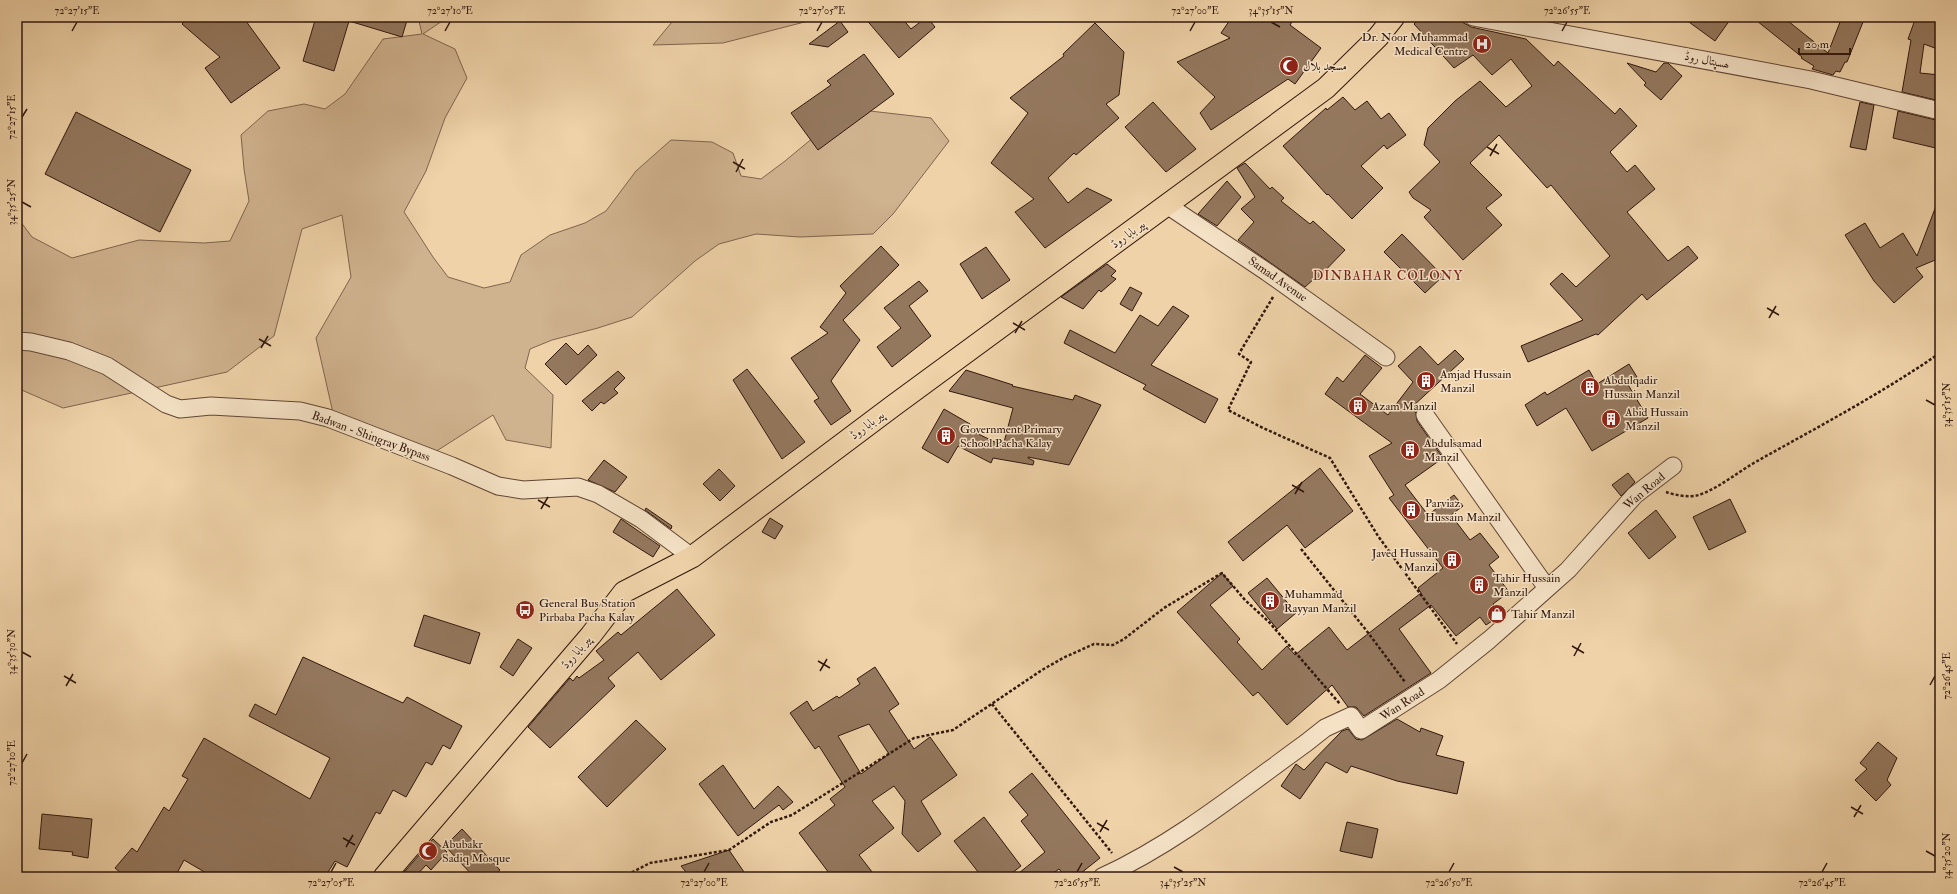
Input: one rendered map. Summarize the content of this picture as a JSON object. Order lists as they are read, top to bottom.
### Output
{
  "streets": {
    "main road": ["پیر بابا روڈ"],
    "street": [
      "ھسپتال روڈ",
      "Samad Avenue",
      "Badwan - Shingray Bypass",
      "Wan Road"
    ]
  },
  "crossings": [
    ["پیر بابا روڈ", "Samad Avenue"],
    ["پیر بابا روڈ", "Badwan - Shingray Bypass"]
  ],
  "districts": ["DINBAHAR COLONY"],
  "places": {
    "hospital": ["Dr. Noor Muhammad Medical Centre"],
    "mosque": ["مسجد بلال", "Abubakr Sadiq Mosque"],
    "building": [
      "Amjad Hussain Manzil",
      "Abdulqadir Hussain Manzil",
      "Azam Manzil",
      "Abid Hussain Manzil",
      "Government Primary School Pacha Kalay",
      "Abdulsamad Manzil",
      "Parviaz Hussain Manzil",
      "Javed Hussain Manzil",
      "Tahir Hussain Manzil",
      "Muhammad Rayyan Manzil"
    ],
    "bus stop": ["General Bus Station Pirbaba Pacha Kalay"],
    "shop": ["Tahir Manzil"]
  },
  "scale_bar": "20 m",
  "coordinates": [
    "72°27'15\"E",
    "72°27'10\"E",
    "72°27'05\"E",
    "72°27'00\"E",
    "34°35'15\"N",
    "72°26'55\"E",
    "34°35'25\"N",
    "34°35'30\"N",
    "72°26'45\"E",
    "34°35'20\"N",
    "72°26'50\"E"
  ]
}
